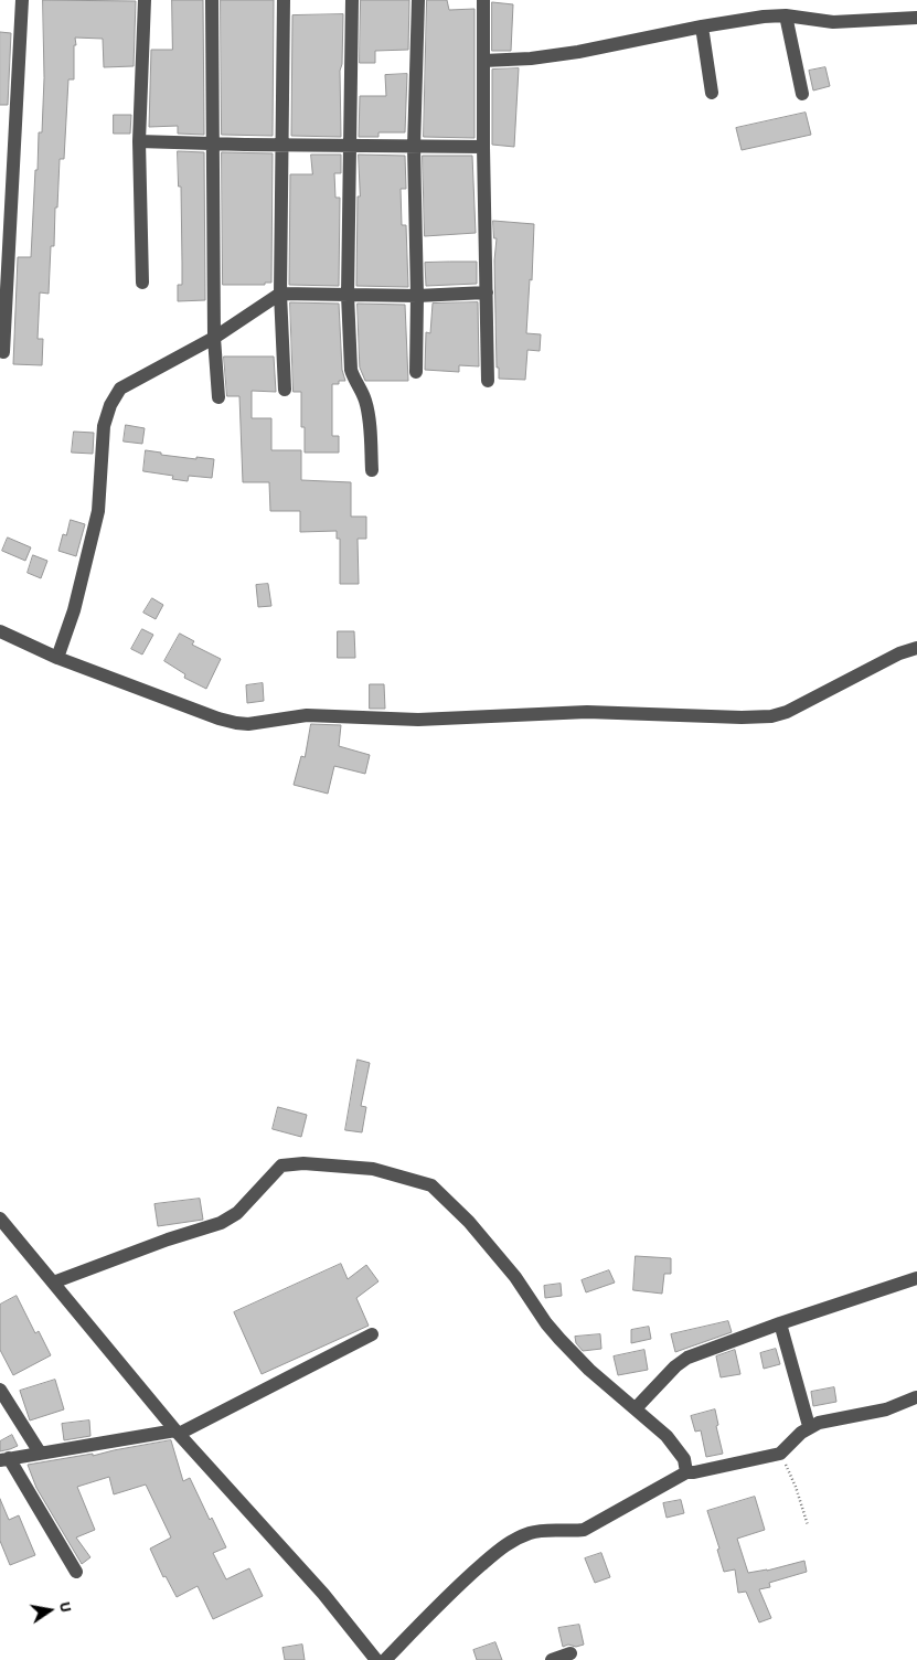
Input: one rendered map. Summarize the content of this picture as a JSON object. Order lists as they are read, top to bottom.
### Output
{
  "north": "right"
}
